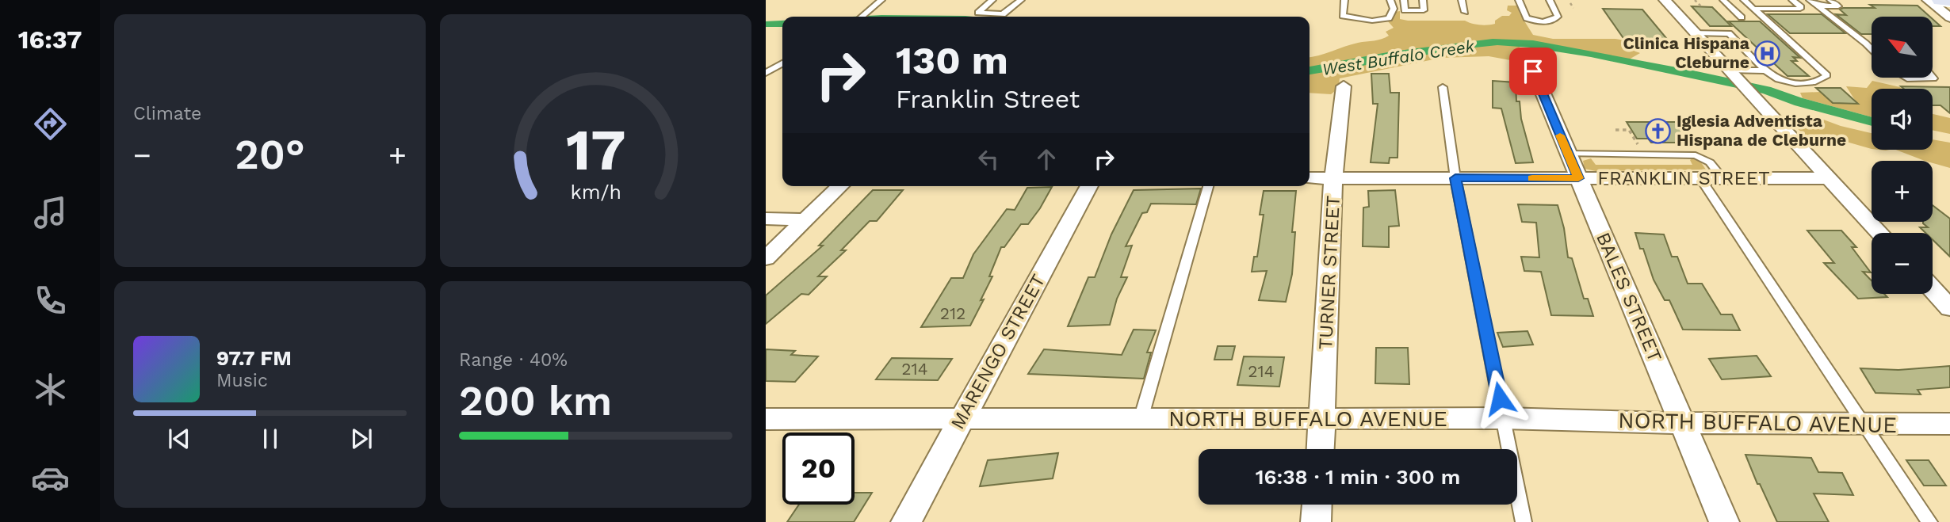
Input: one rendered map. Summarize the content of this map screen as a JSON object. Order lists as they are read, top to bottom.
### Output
{
  "streets": {
    "street": [
      "FRANKLIN STREET",
      "TURNER STREET",
      "BALES STREET",
      "MARENGO STREET",
      "NORTH BUFFALO AVENUE"
    ]
  },
  "crossings": [
    ["FRANKLIN STREET", "TURNER STREET"],
    ["FRANKLIN STREET", "BALES STREET"],
    ["TURNER STREET", "NORTH BUFFALO AVENUE"],
    ["BALES STREET", "NORTH BUFFALO AVENUE"],
    ["MARENGO STREET", "NORTH BUFFALO AVENUE"]
  ],
  "water": ["West Buffalo Creek"],
  "places": {
    "hospital": ["Clinica Hispana Cleburne"],
    "church": ["Iglesia Adventista Hispana de Cleburne"]
  },
  "house_numbers": ["212", "214", "214"],
  "north": "top left",
  "page": {
    "tabs": "16:37",
    "tile": [
      "Climate",
      ["Range · 40%", "200 km"]
    ],
    "map_buttons": ["+", "−"],
    "turn": ["130 m", "Franklin Street"],
    "heat": ["−", "20°", "+"],
    "song": ["97.7 FM", "Music"],
    "limit": "20",
    "trip": "16:38 · 1 min · 300 m",
    "gauge": ["17", "km/h"]
  }
}
